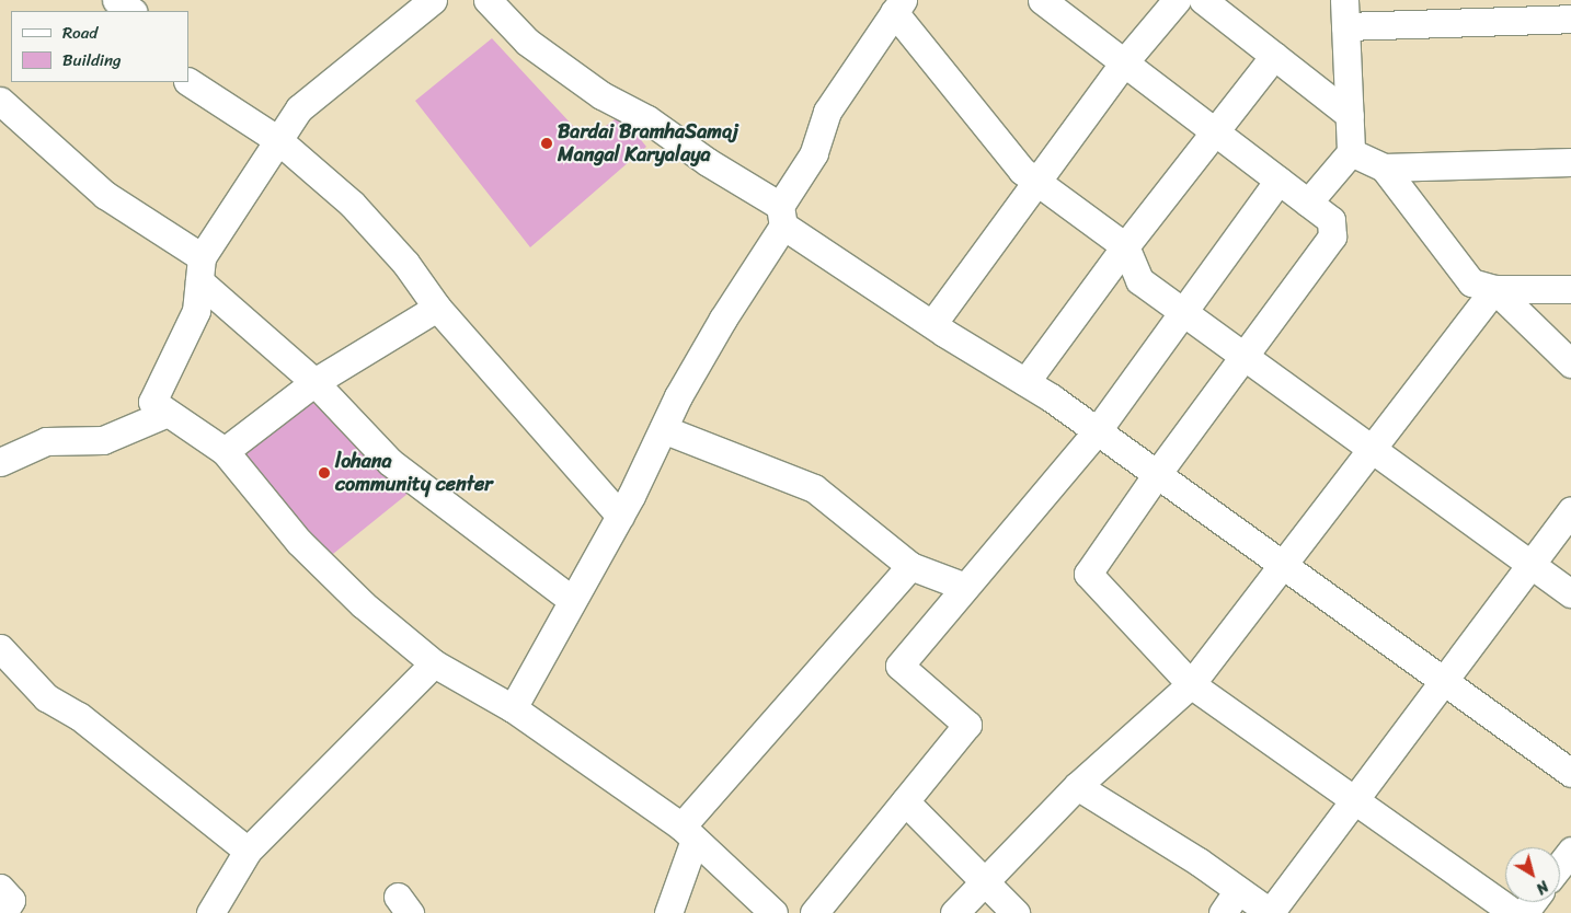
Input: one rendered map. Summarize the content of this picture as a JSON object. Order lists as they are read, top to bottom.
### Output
{
  "places": ["Bardai BramhaSamaj Mangal Karyalaya", "lohana community center"],
  "legend": ["Road", "Building"],
  "north": "bottom right"
}
